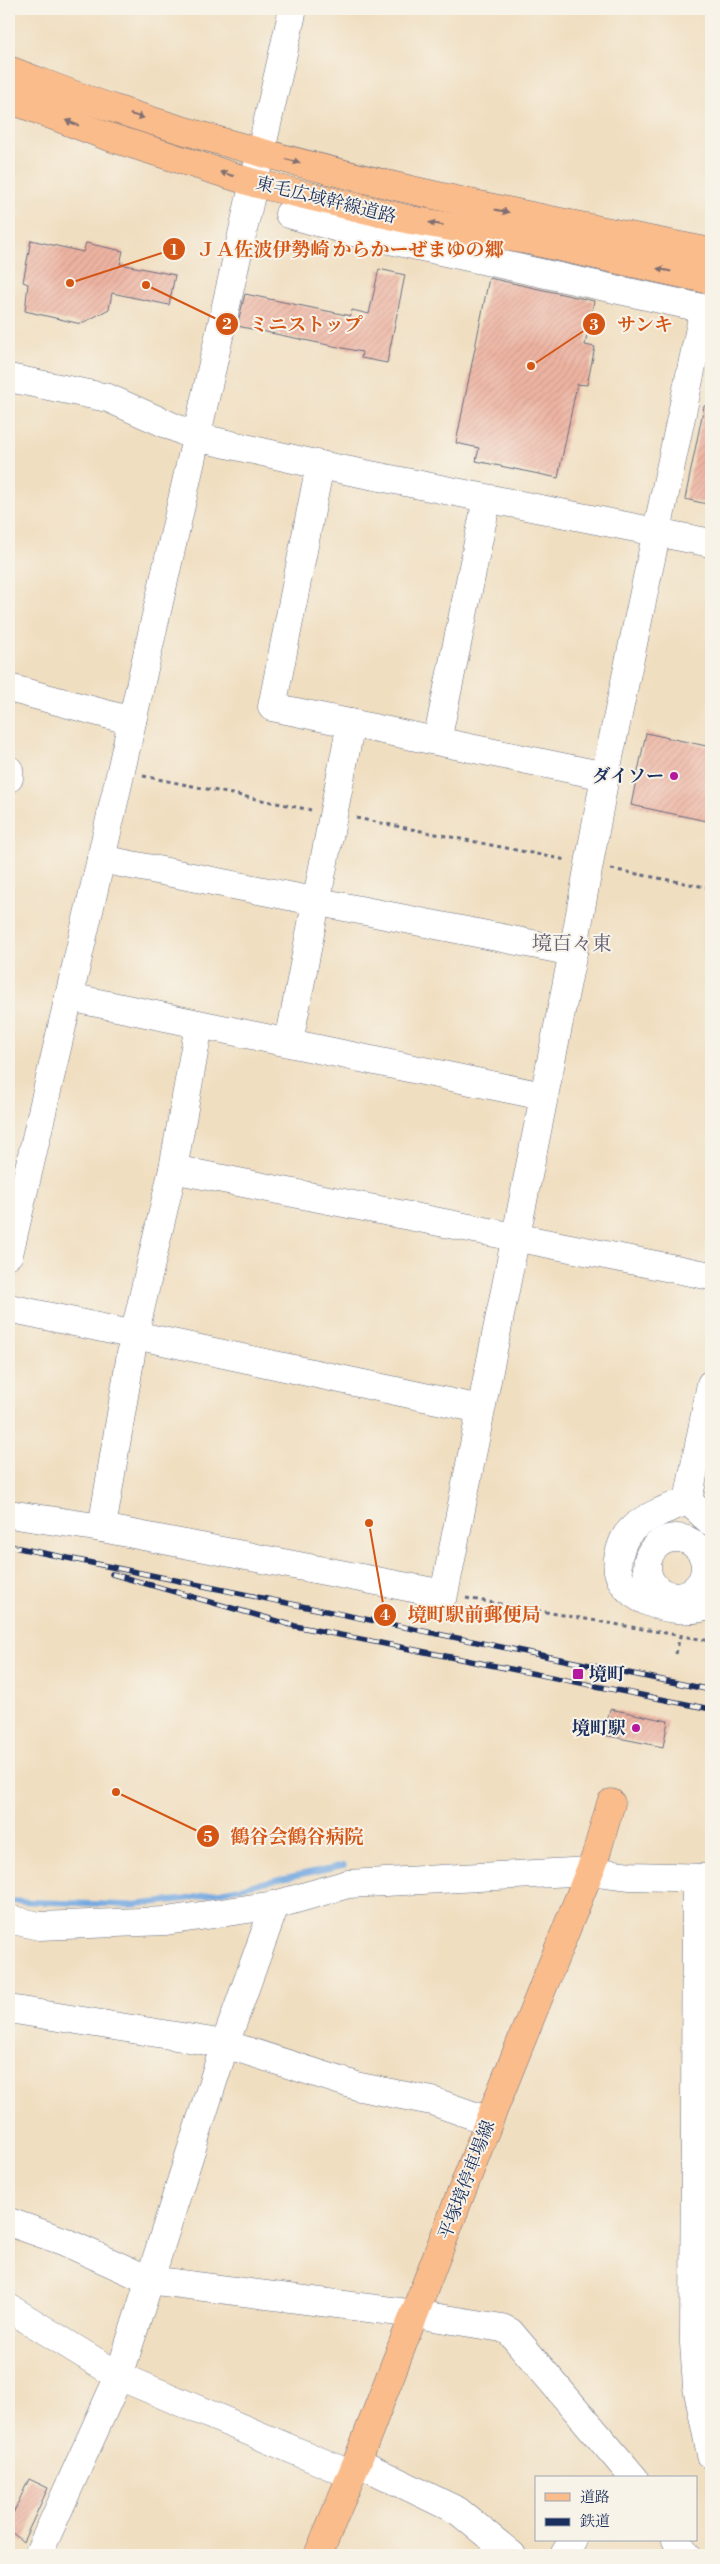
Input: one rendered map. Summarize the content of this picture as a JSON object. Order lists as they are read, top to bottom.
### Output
{
  "streets": {
    "main road": ["東毛広域幹線道路", "平塚境停車場線"]
  },
  "districts": ["境百々東"],
  "places": {
    "other": [
      "ＪＡ佐波伊勢崎 からかーぜまゆの郷",
      "ミニストップ",
      "サンキ",
      "ダイソー",
      "境町駅前郵便局",
      "境町駅",
      "鶴谷会鶴谷病院"
    ],
    "transit": ["境町"]
  },
  "legend": ["道路", "鉄道"]
}
